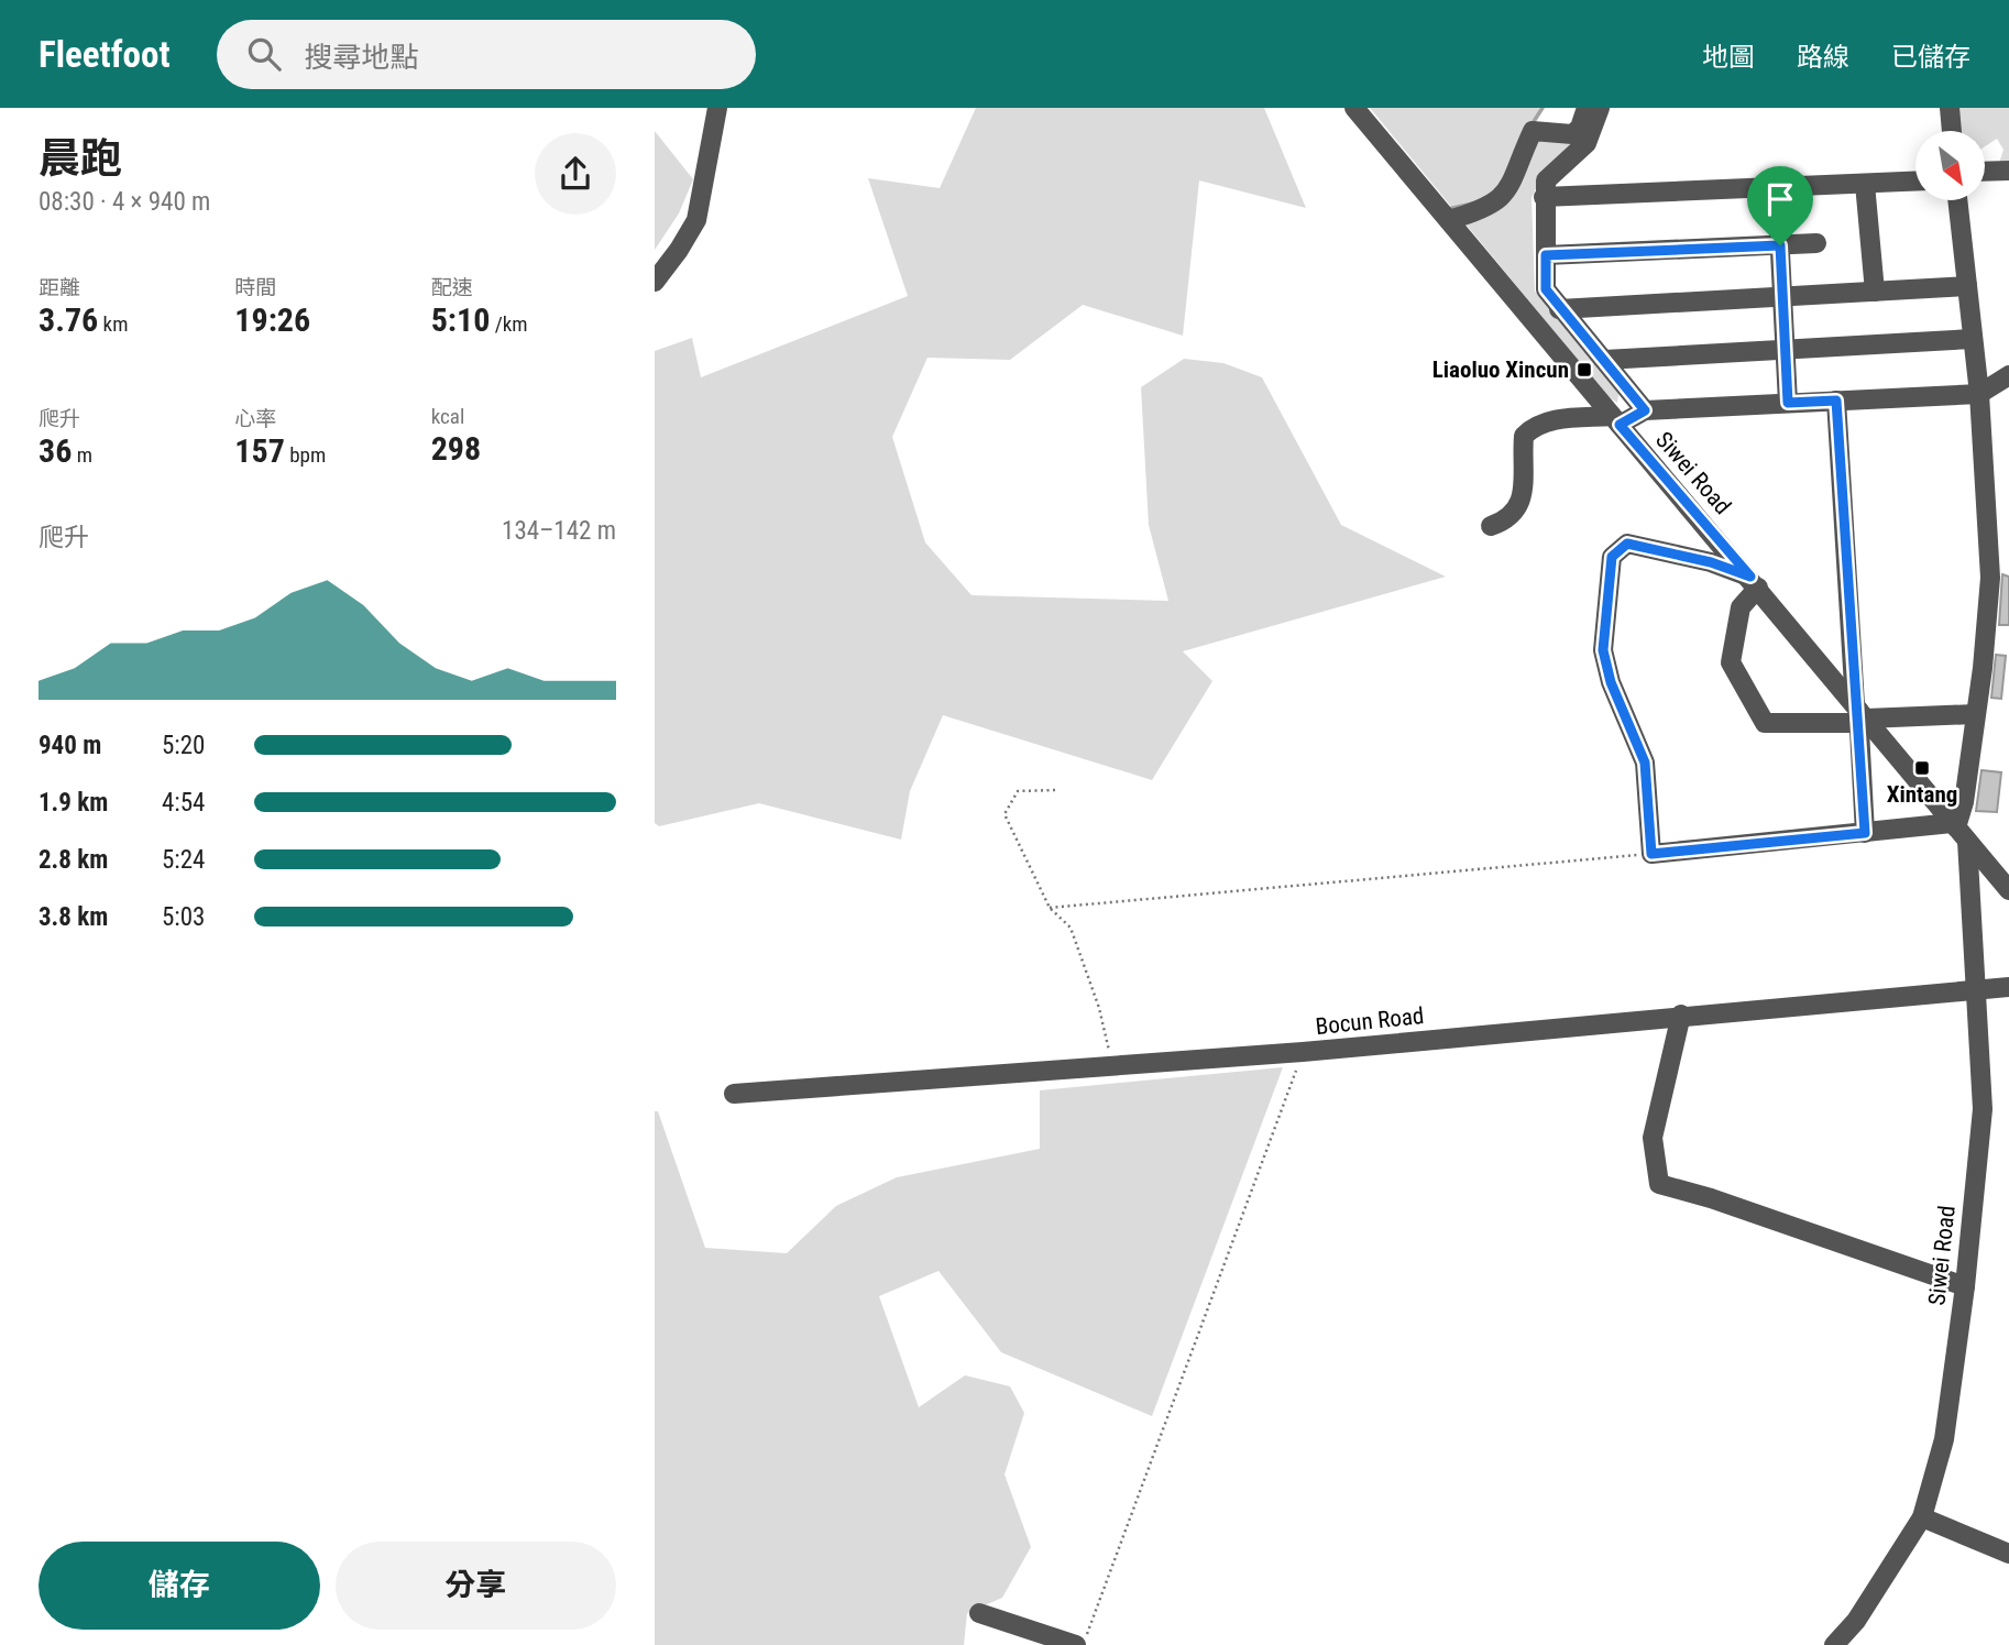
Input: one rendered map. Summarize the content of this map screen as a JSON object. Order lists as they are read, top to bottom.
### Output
{
  "streets": {
    "street": ["Siwei Road", "Bocun Road"]
  },
  "crossings": [
    ["Siwei Road", "Bocun Road"]
  ],
  "places": {
    "transit": ["Liaoluo Xincun", "Xintang"]
  },
  "north": "bottom right",
  "page": {
    "header": "Fleetfoot",
    "search": "搜尋地點",
    "nav": ["地圖", "路線", "已儲存"],
    "heading": ["晨跑", "08:30 · 4 × 940 m"],
    "stats": [
      ["距離", "3.76 km"],
      ["時間", "19:26"],
      ["配速", "5:10 /km"],
      ["爬升", "36 m"],
      ["心率", "157 bpm"],
      ["kcal", "298"]
    ],
    "chart": ["爬升", "134–142 m"],
    "list": [
      {
        "name": "940 m",
        "note": "5:20"
      },
      {
        "name": "1.9 km",
        "note": "4:54"
      },
      {
        "name": "2.8 km",
        "note": "5:24"
      },
      {
        "name": "3.8 km",
        "note": "5:03"
      }
    ],
    "buttons": ["儲存", "分享"]
  }
}
